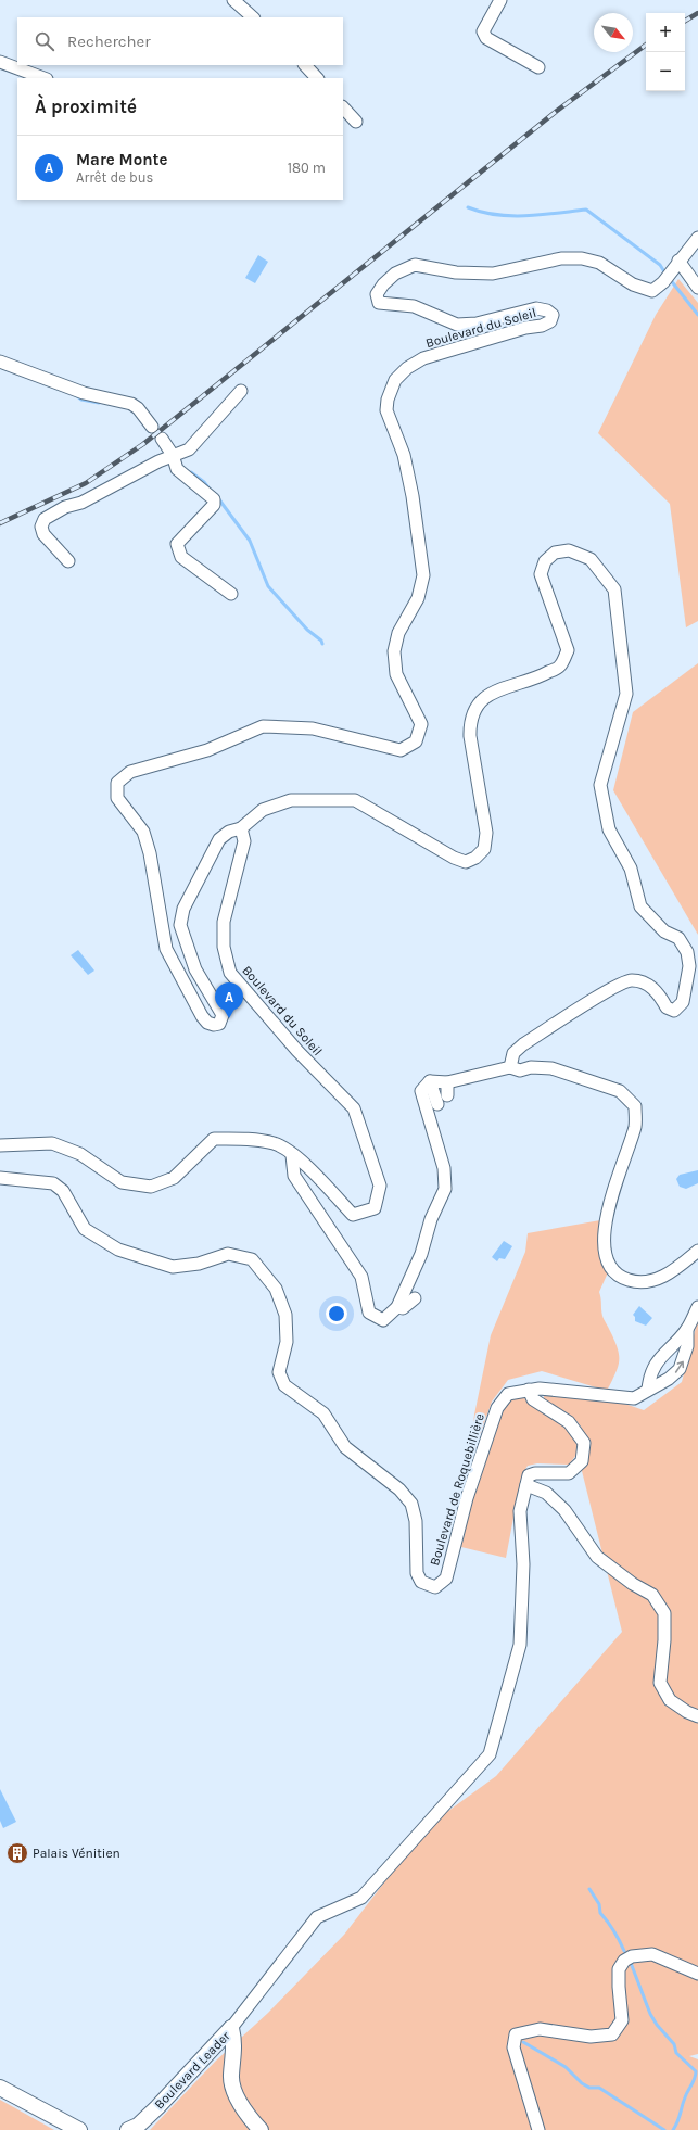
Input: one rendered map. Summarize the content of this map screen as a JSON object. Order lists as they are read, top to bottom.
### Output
{
  "streets": {
    "street": ["Boulevard du Soleil", "Boulevard de Roquebillière", "Boulevard Leader"]
  },
  "places": {
    "building": ["Palais Vénitien"]
  },
  "north": "bottom right",
  "page": {
    "map_buttons": ["+", "−"],
    "search": "Rechercher",
    "heading": "À proximité",
    "list": [
      {
        "mark": "A",
        "name": "Mare Monte",
        "note": "Arrêt de bus",
        "value": "180 m"
      }
    ],
    "pins": "A"
  }
}
